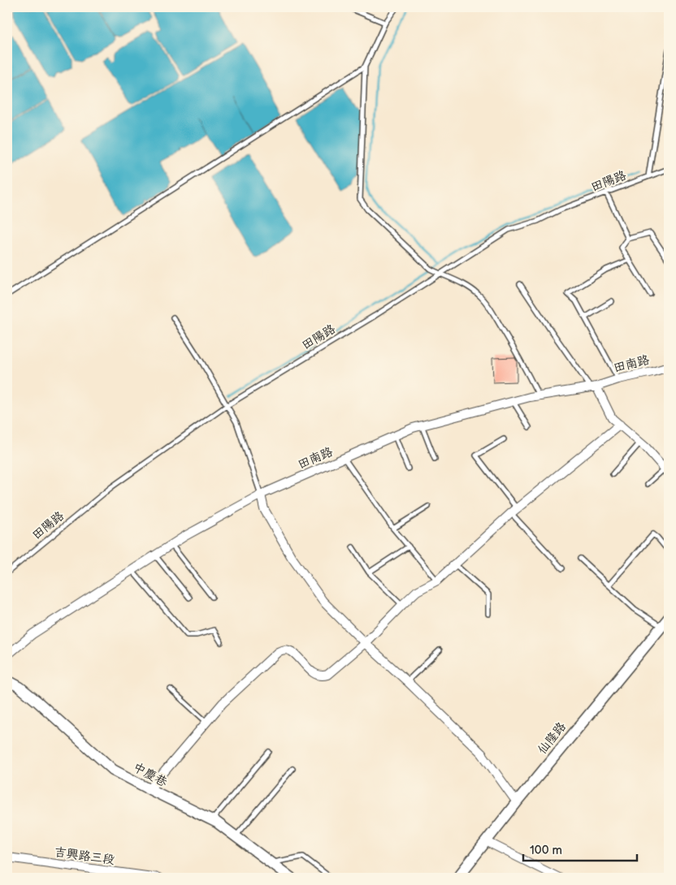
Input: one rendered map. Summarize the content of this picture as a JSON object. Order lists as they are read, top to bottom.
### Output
{
  "streets": {
    "street": [
      "田南路",
      "仙隆路",
      "中慶巷",
      "吉興路三段"
    ],
    "lane": ["田陽路"]
  },
  "scale_bar": "100 m"
}
